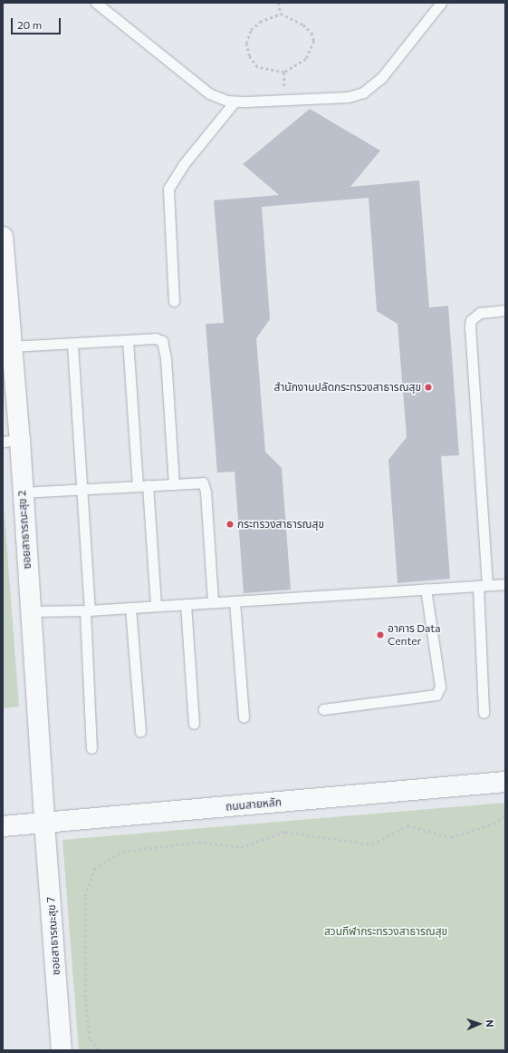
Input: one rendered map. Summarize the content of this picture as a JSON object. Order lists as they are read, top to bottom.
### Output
{
  "streets": {
    "street": ["ซอยสาธารณะสุข 2", "ถนนสายหลัก", "ซอยสาธารณะสุข 7"]
  },
  "crossings": [
    ["ซอยสาธารณะสุข 2", "ถนนสายหลัก"],
    ["ซอยสาธารณะสุข 2", "ซอยสาธารณะสุข 7"],
    ["ถนนสายหลัก", "ซอยสาธารณะสุข 7"]
  ],
  "parks": ["สวนกีฬากระทรวงสาธารณสุข"],
  "places": ["สำนักงานปลัดกระทรวงสาธารณสุข", "กระทรวงสาธารณสุข", "อาคาร Data Center"],
  "scale_bar": "20 m",
  "north": "right"
}
